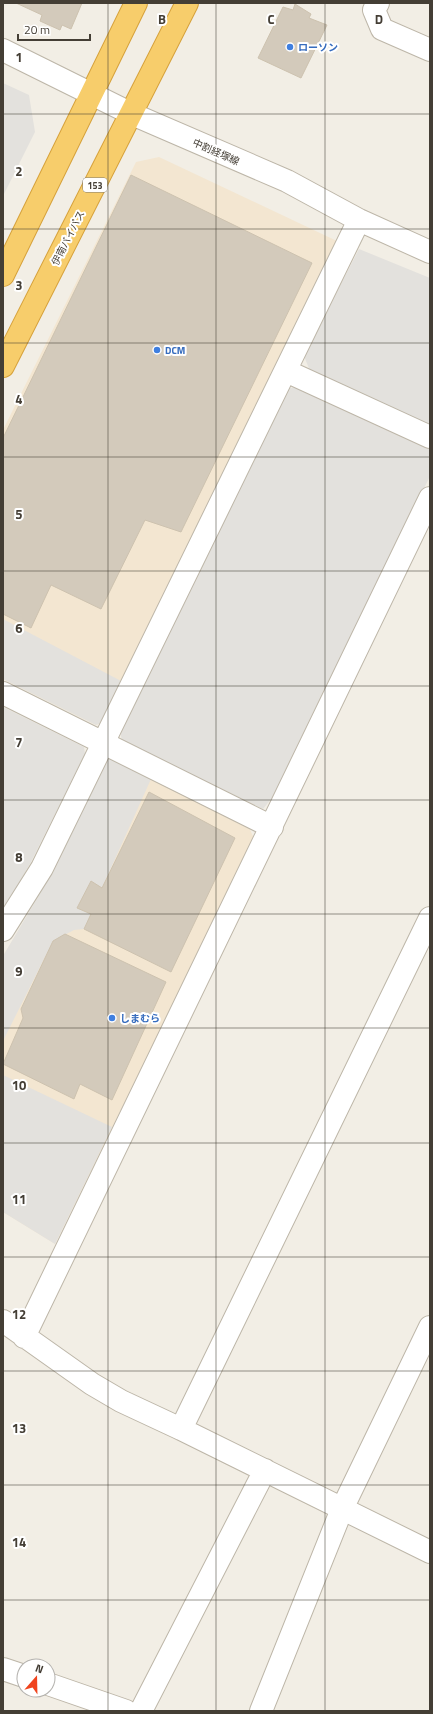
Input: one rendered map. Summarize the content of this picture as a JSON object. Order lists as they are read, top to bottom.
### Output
{
  "streets": {
    "highway": ["153", "伊南バイパス"],
    "street": ["中割経塚線"]
  },
  "crossings": [
    ["中割経塚線", "伊南バイパス"]
  ],
  "places": ["ローソン", "DCM", "しまむら"],
  "scale_bar": "20 m",
  "north": "top",
  "grid": {
    "columns": ["B", "C", "D"],
    "rows": [
      "1",
      "2",
      "3",
      "4",
      "5",
      "6",
      "7",
      "8",
      "9",
      "10",
      "11",
      "12",
      "13",
      "14"
    ]
  }
}
